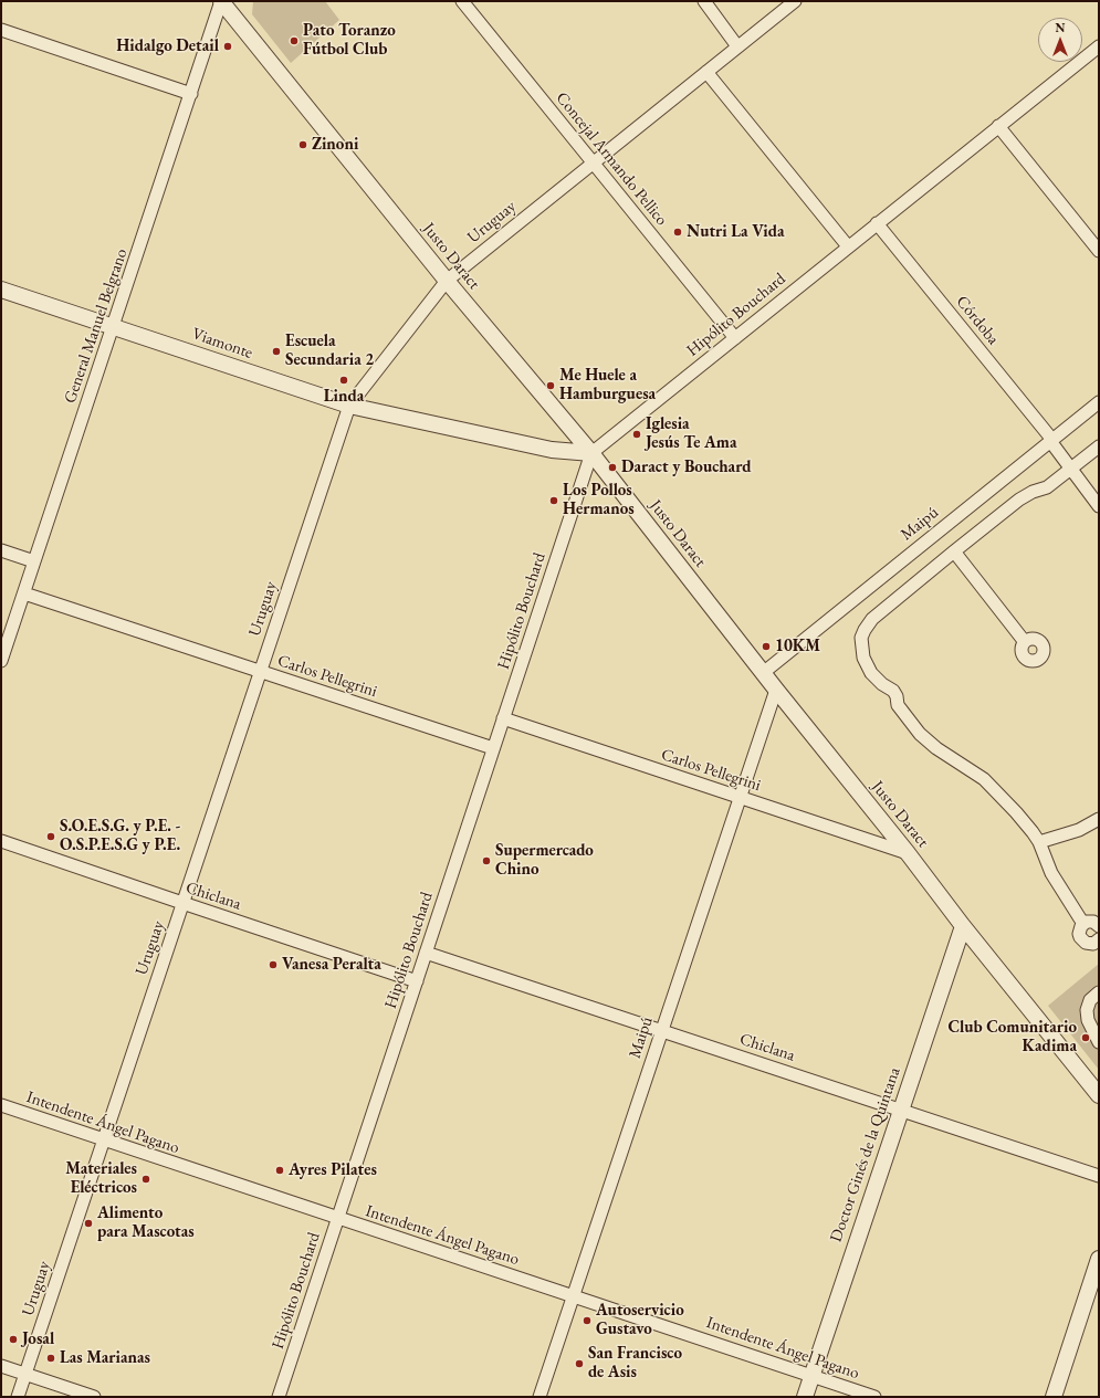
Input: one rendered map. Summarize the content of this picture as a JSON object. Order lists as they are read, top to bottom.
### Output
{
  "streets": {
    "street": [
      "Concejal Armando Pellico",
      "Uruguay",
      "Justo Daract",
      "Hipólito Bouchard",
      "Córdoba",
      "General Manuel Belgrano",
      "Viamonte",
      "Maipú",
      "Carlos Pellegrini",
      "Chiclana",
      "Intendente Ángel Pagano",
      "Doctor Ginés de la Quintana"
    ]
  },
  "crossings": [
    ["Concejal Armando Pellico", "Uruguay"],
    ["Concejal Armando Pellico", "Hipólito Bouchard"],
    ["Uruguay", "Justo Daract"],
    ["Uruguay", "Viamonte"],
    ["Uruguay", "Carlos Pellegrini"],
    ["Uruguay", "Chiclana"],
    ["Uruguay", "Intendente Ángel Pagano"],
    ["Justo Daract", "Hipólito Bouchard"],
    ["Justo Daract", "General Manuel Belgrano"],
    ["Justo Daract", "Viamonte"],
    ["Justo Daract", "Maipú"],
    ["Justo Daract", "Carlos Pellegrini"],
    ["Justo Daract", "Doctor Ginés de la Quintana"],
    ["Hipólito Bouchard", "Córdoba"],
    ["Hipólito Bouchard", "Viamonte"],
    ["Hipólito Bouchard", "Carlos Pellegrini"],
    ["Hipólito Bouchard", "Chiclana"],
    ["Hipólito Bouchard", "Intendente Ángel Pagano"],
    ["Córdoba", "Maipú"],
    ["General Manuel Belgrano", "Viamonte"],
    ["General Manuel Belgrano", "Carlos Pellegrini"],
    ["Maipú", "Carlos Pellegrini"],
    ["Maipú", "Chiclana"],
    ["Maipú", "Intendente Ángel Pagano"],
    ["Chiclana", "Doctor Ginés de la Quintana"],
    ["Intendente Ángel Pagano", "Doctor Ginés de la Quintana"]
  ],
  "places": [
    "Pato Toranzo Fútbol Club",
    "Hidalgo Detail",
    "Zinoni",
    "Nutri La Vida",
    "Escuela Secundaria 2",
    "Linda",
    "Me Huele a Hamburguesa",
    "Iglesia Jesús Te Ama",
    "Daract y Bouchard",
    "Los Pollos Hermanos",
    "10KM",
    "S.O.E.S.G. y P.E. - O.S.P.E.S.G y P.E.",
    "Supermercado Chino",
    "Vanesa Peralta",
    "Club Comunitario Kadima",
    "Ayres Pilates",
    "Materiales Eléctricos",
    "Alimento para Mascotas",
    "Autoservicio Gustavo",
    "Josal",
    "Las Marianas",
    "San Francisco de Asis"
  ],
  "north": "top"
}
